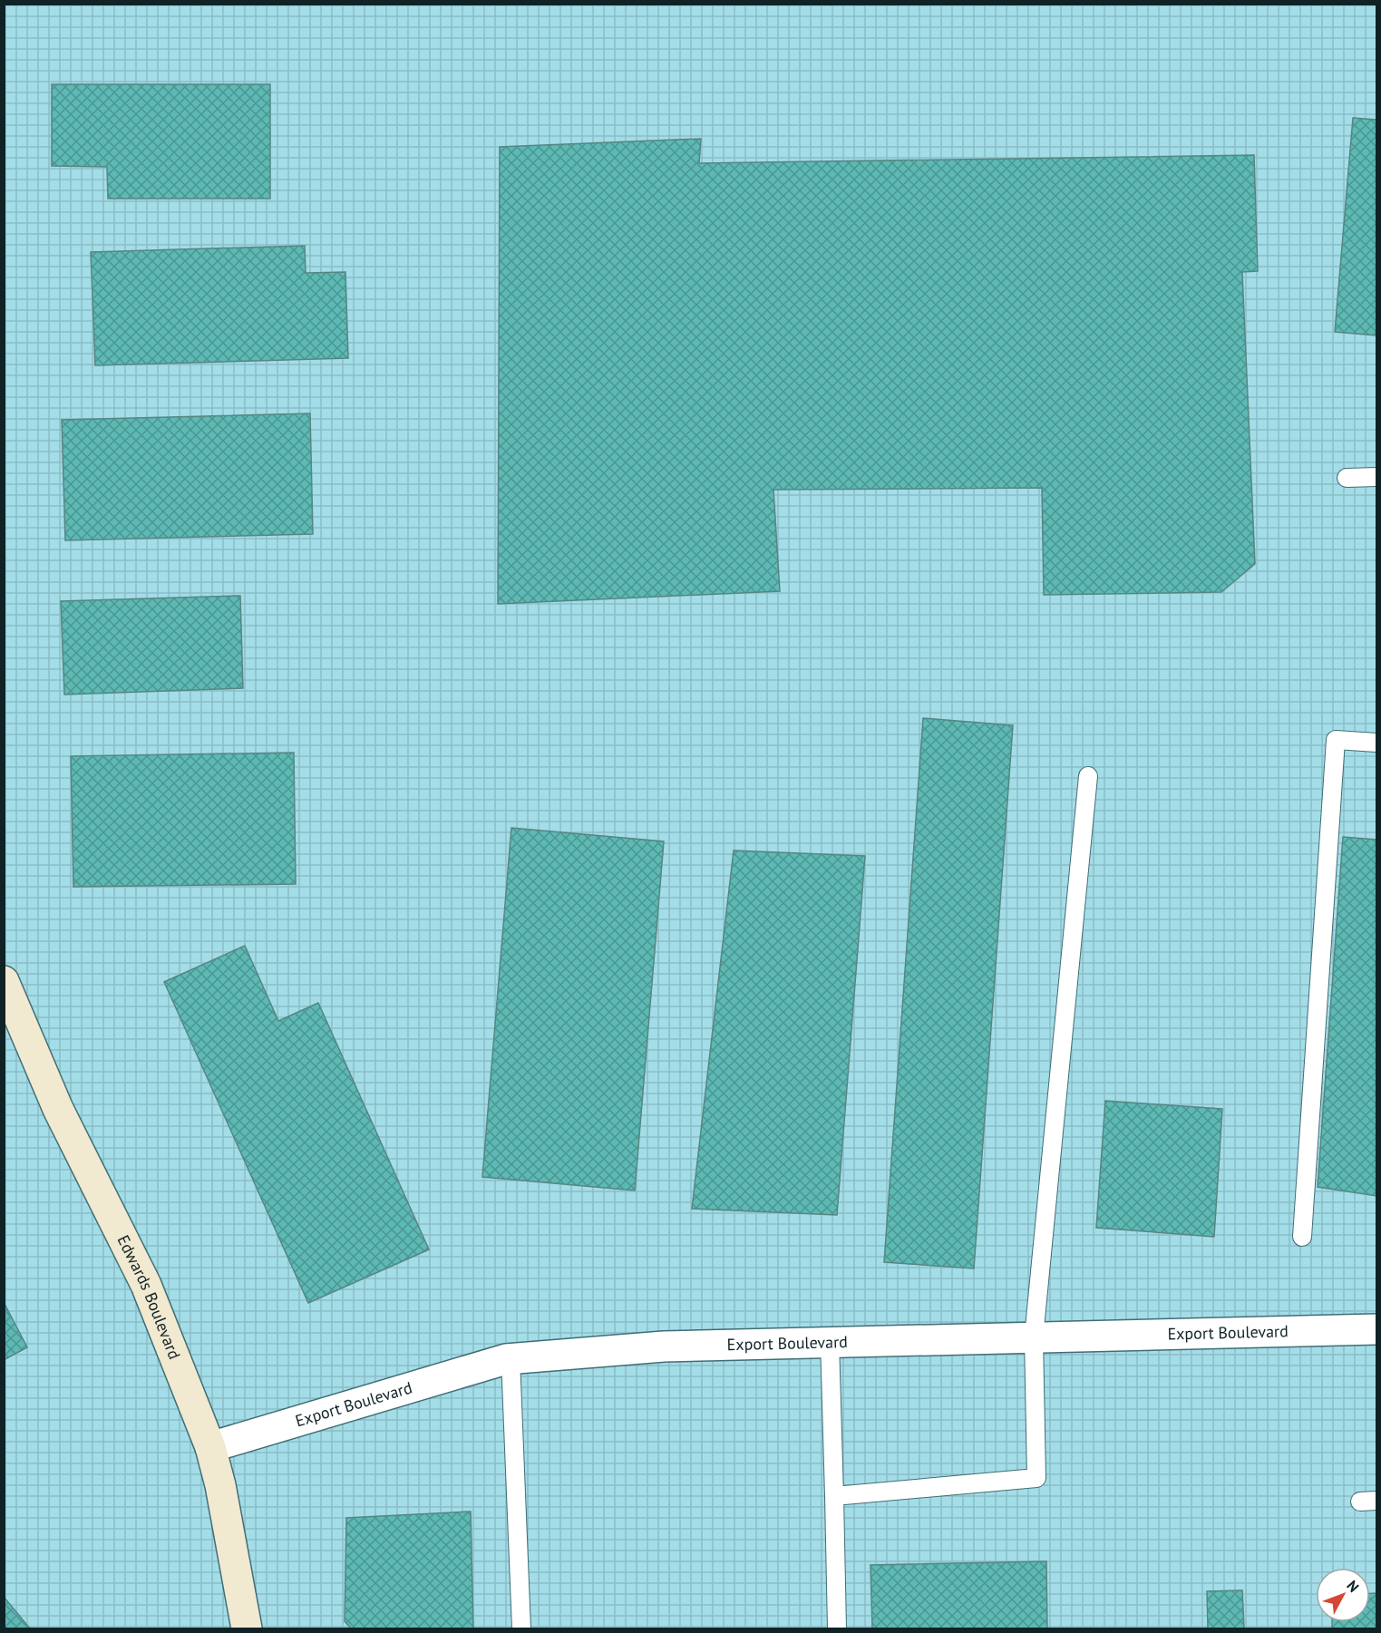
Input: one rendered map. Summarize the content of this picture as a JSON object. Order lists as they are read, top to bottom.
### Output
{
  "streets": {
    "street": ["Edwards Boulevard", "Export Boulevard"]
  },
  "crossings": [
    ["Edwards Boulevard", "Export Boulevard"]
  ],
  "north": "top right"
}
